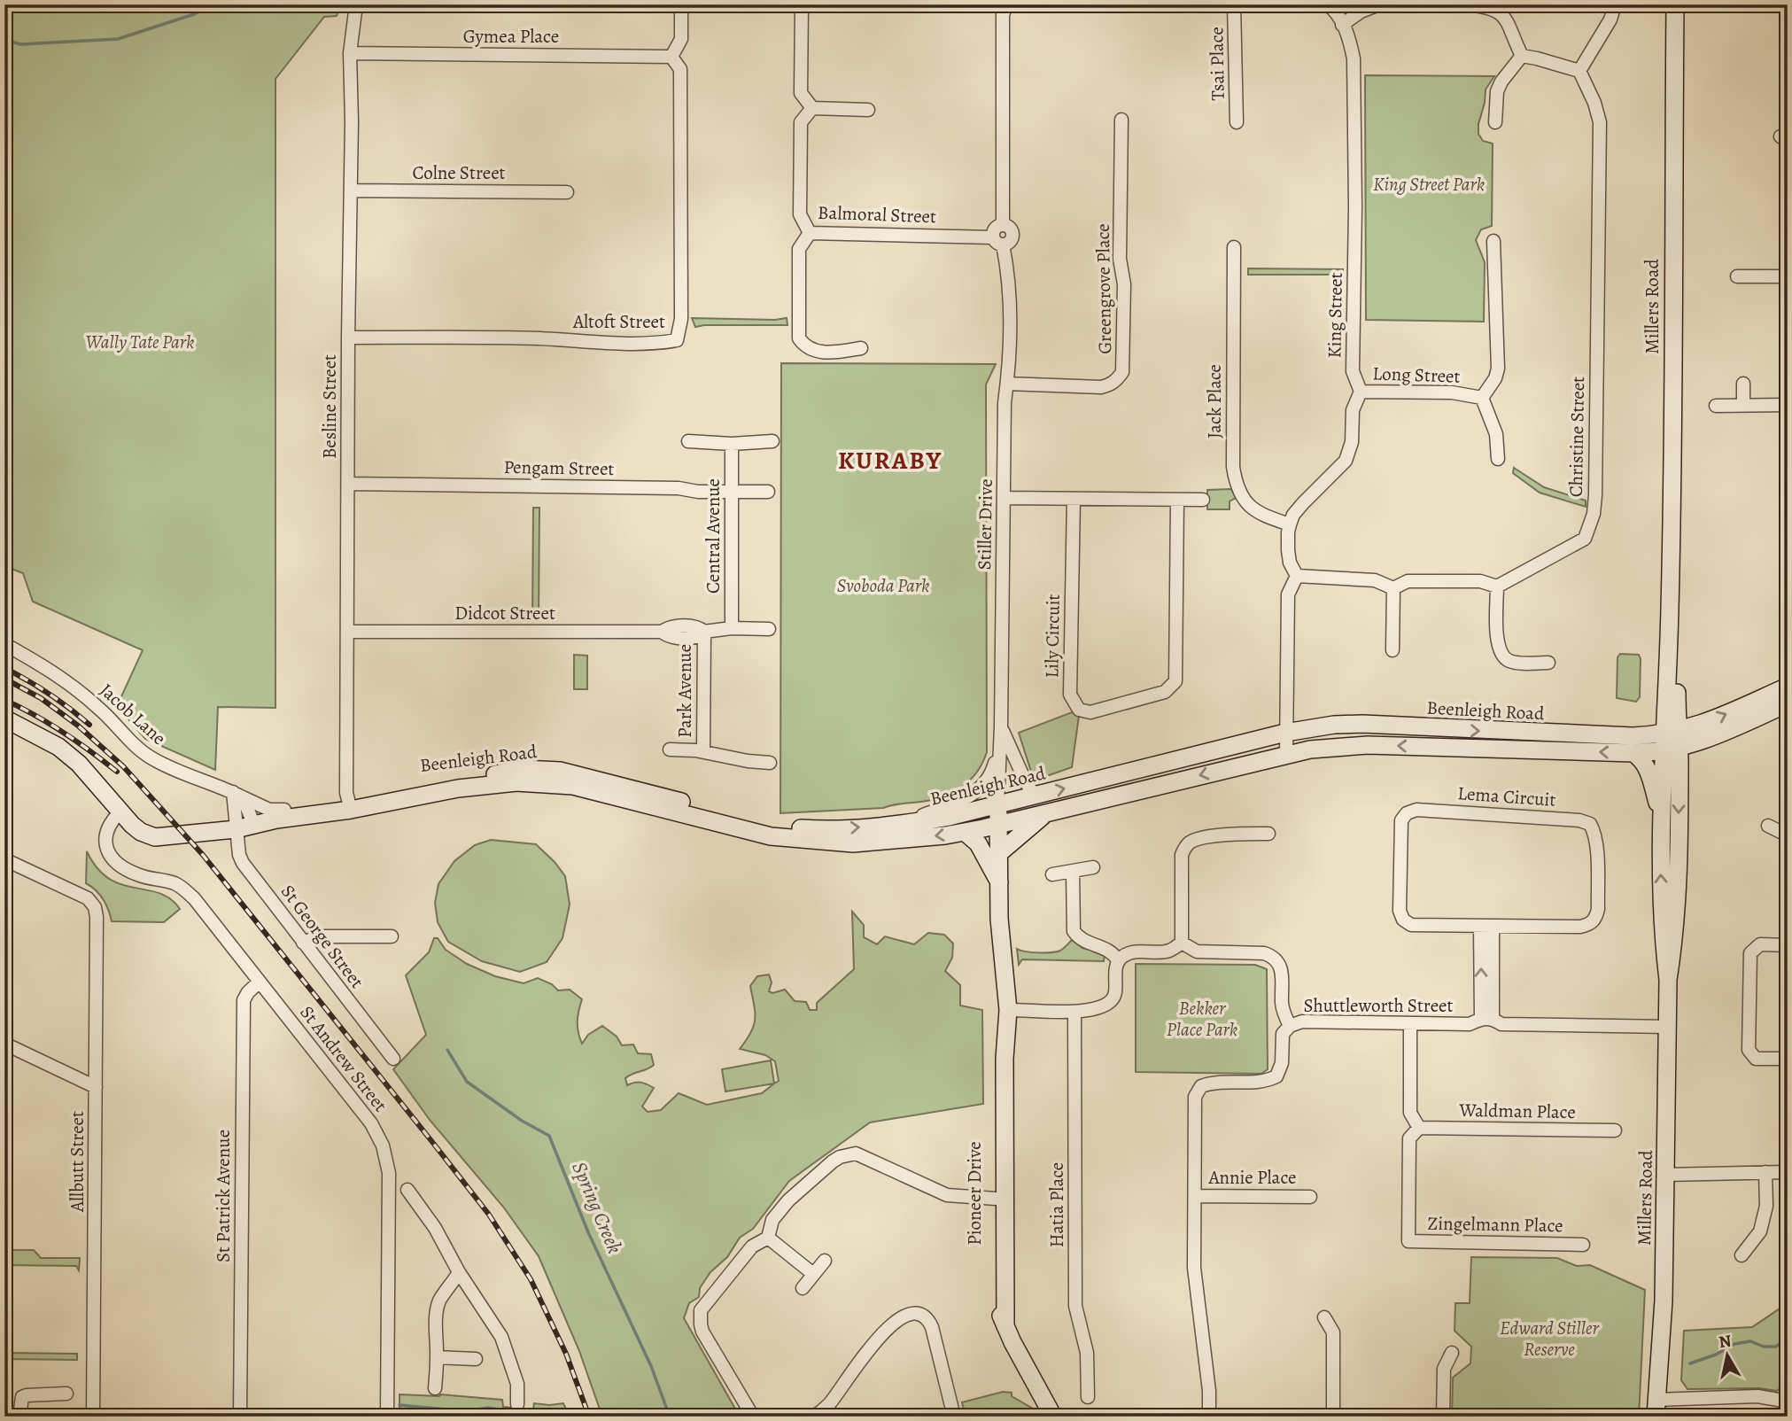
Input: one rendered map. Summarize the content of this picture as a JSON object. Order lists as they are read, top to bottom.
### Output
{
  "streets": {
    "main road": ["Millers Road", "Beenleigh Road", "Pioneer Drive"],
    "street": [
      "Gymea Place",
      "Tsai Place",
      "Colne Street",
      "Balmoral Street",
      "Greengrove Place",
      "King Street",
      "Altoft Street",
      "Long Street",
      "Jack Place",
      "Besline Street",
      "Christine Street",
      "Pengam Street",
      "Stiller Drive",
      "Central Avenue",
      "Didcot Street",
      "Lily Circuit",
      "Park Avenue",
      "Jacob Lane",
      "Lema Circuit",
      "St George Street",
      "Shuttleworth Street",
      "St Andrew Street",
      "Waldman Place",
      "Allbutt Street",
      "Annie Place",
      "St Patrick Avenue",
      "Hatia Place",
      "Zingelmann Place"
    ]
  },
  "crossings": [
    ["Gymea Place", "Altoft Street"],
    ["Gymea Place", "Besline Street"],
    ["Colne Street", "Besline Street"],
    ["Balmoral Street", "Stiller Drive"],
    ["Greengrove Place", "Stiller Drive"],
    ["Millers Road", "Beenleigh Road"],
    ["Millers Road", "Shuttleworth Street"],
    ["King Street", "Long Street"],
    ["Altoft Street", "Besline Street"],
    ["Besline Street", "Pengam Street"],
    ["Besline Street", "Didcot Street"],
    ["Besline Street", "Beenleigh Road"],
    ["Pengam Street", "Central Avenue"],
    ["Stiller Drive", "Beenleigh Road"],
    ["Stiller Drive", "Pioneer Drive"],
    ["Central Avenue", "Didcot Street"],
    ["Didcot Street", "Park Avenue"],
    ["Beenleigh Road", "Jacob Lane"],
    ["Beenleigh Road", "St George Street"],
    ["Beenleigh Road", "St Andrew Street"],
    ["Beenleigh Road", "Pioneer Drive"],
    ["Jacob Lane", "St George Street"],
    ["Shuttleworth Street", "Annie Place"],
    ["St Andrew Street", "St Patrick Avenue"],
    ["Waldman Place", "Zingelmann Place"]
  ],
  "districts": ["KURABY"],
  "water": ["Spring Creek"],
  "parks": [
    "King Street Park",
    "Wally Tate Park",
    "Svoboda Park",
    "Bekker Place Park",
    "Edward Stiller Reserve"
  ],
  "north": "top"
}
